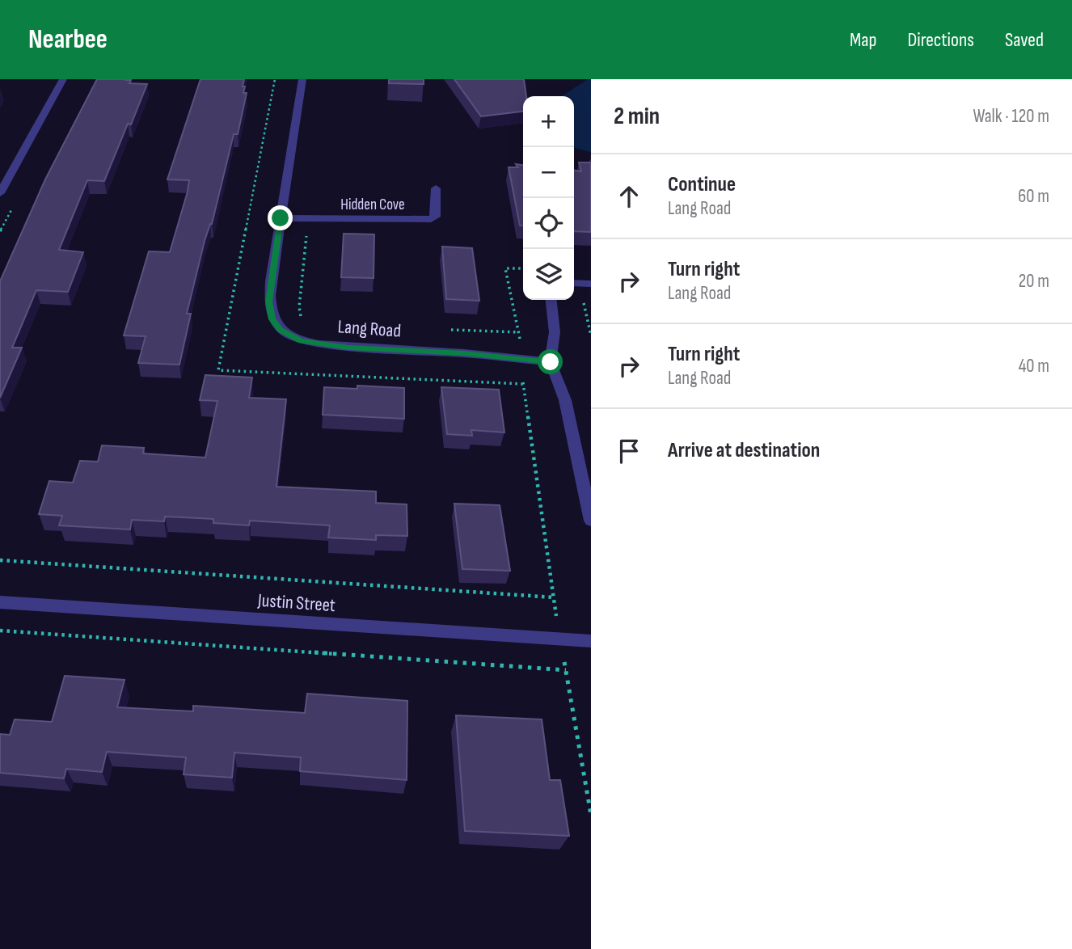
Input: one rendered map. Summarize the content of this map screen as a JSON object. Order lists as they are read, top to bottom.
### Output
{
  "streets": {
    "street": ["Hidden Cove", "Lang Road", "Justin Street"]
  },
  "crossings": [
    ["Hidden Cove", "Lang Road"]
  ],
  "page": {
    "header": "Nearbee",
    "nav": ["Map", "Directions", "Saved"],
    "heading": ["2 min", "Walk · 120 m"],
    "map_buttons": ["+", "−"],
    "list": [
      ["Continue", "Lang Road", "60 m"],
      ["Turn right", "Lang Road", "20 m"],
      ["Turn right", "Lang Road", "40 m"],
      "Arrive at destination"
    ]
  }
}
